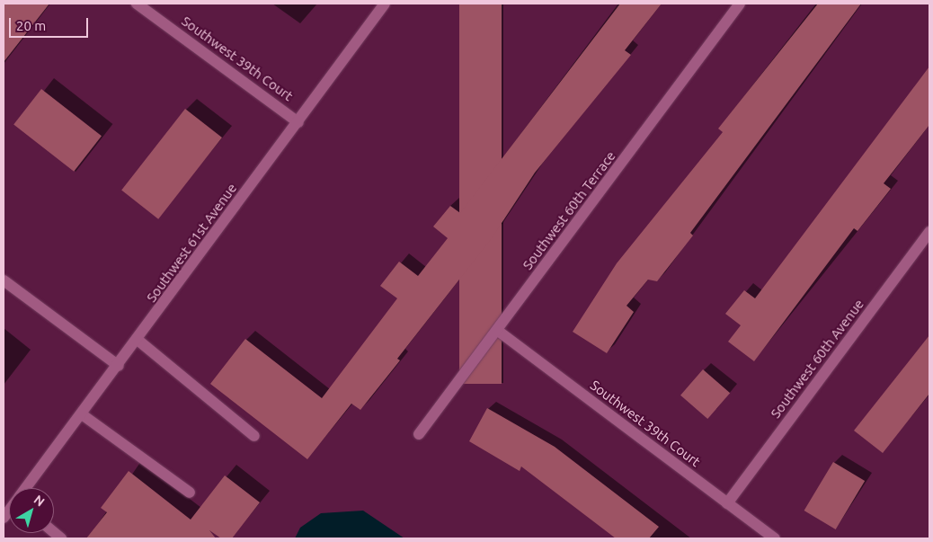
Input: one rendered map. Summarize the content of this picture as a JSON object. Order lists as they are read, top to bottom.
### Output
{
  "streets": {
    "street": [
      "Southwest 39th Court",
      "Southwest 60th Terrace",
      "Southwest 61st Avenue",
      "Southwest 60th Avenue"
    ]
  },
  "crossings": [
    ["Southwest 39th Court", "Southwest 60th Terrace"],
    ["Southwest 39th Court", "Southwest 61st Avenue"],
    ["Southwest 39th Court", "Southwest 60th Avenue"]
  ],
  "scale_bar": "20 m",
  "north": "top right"
}
